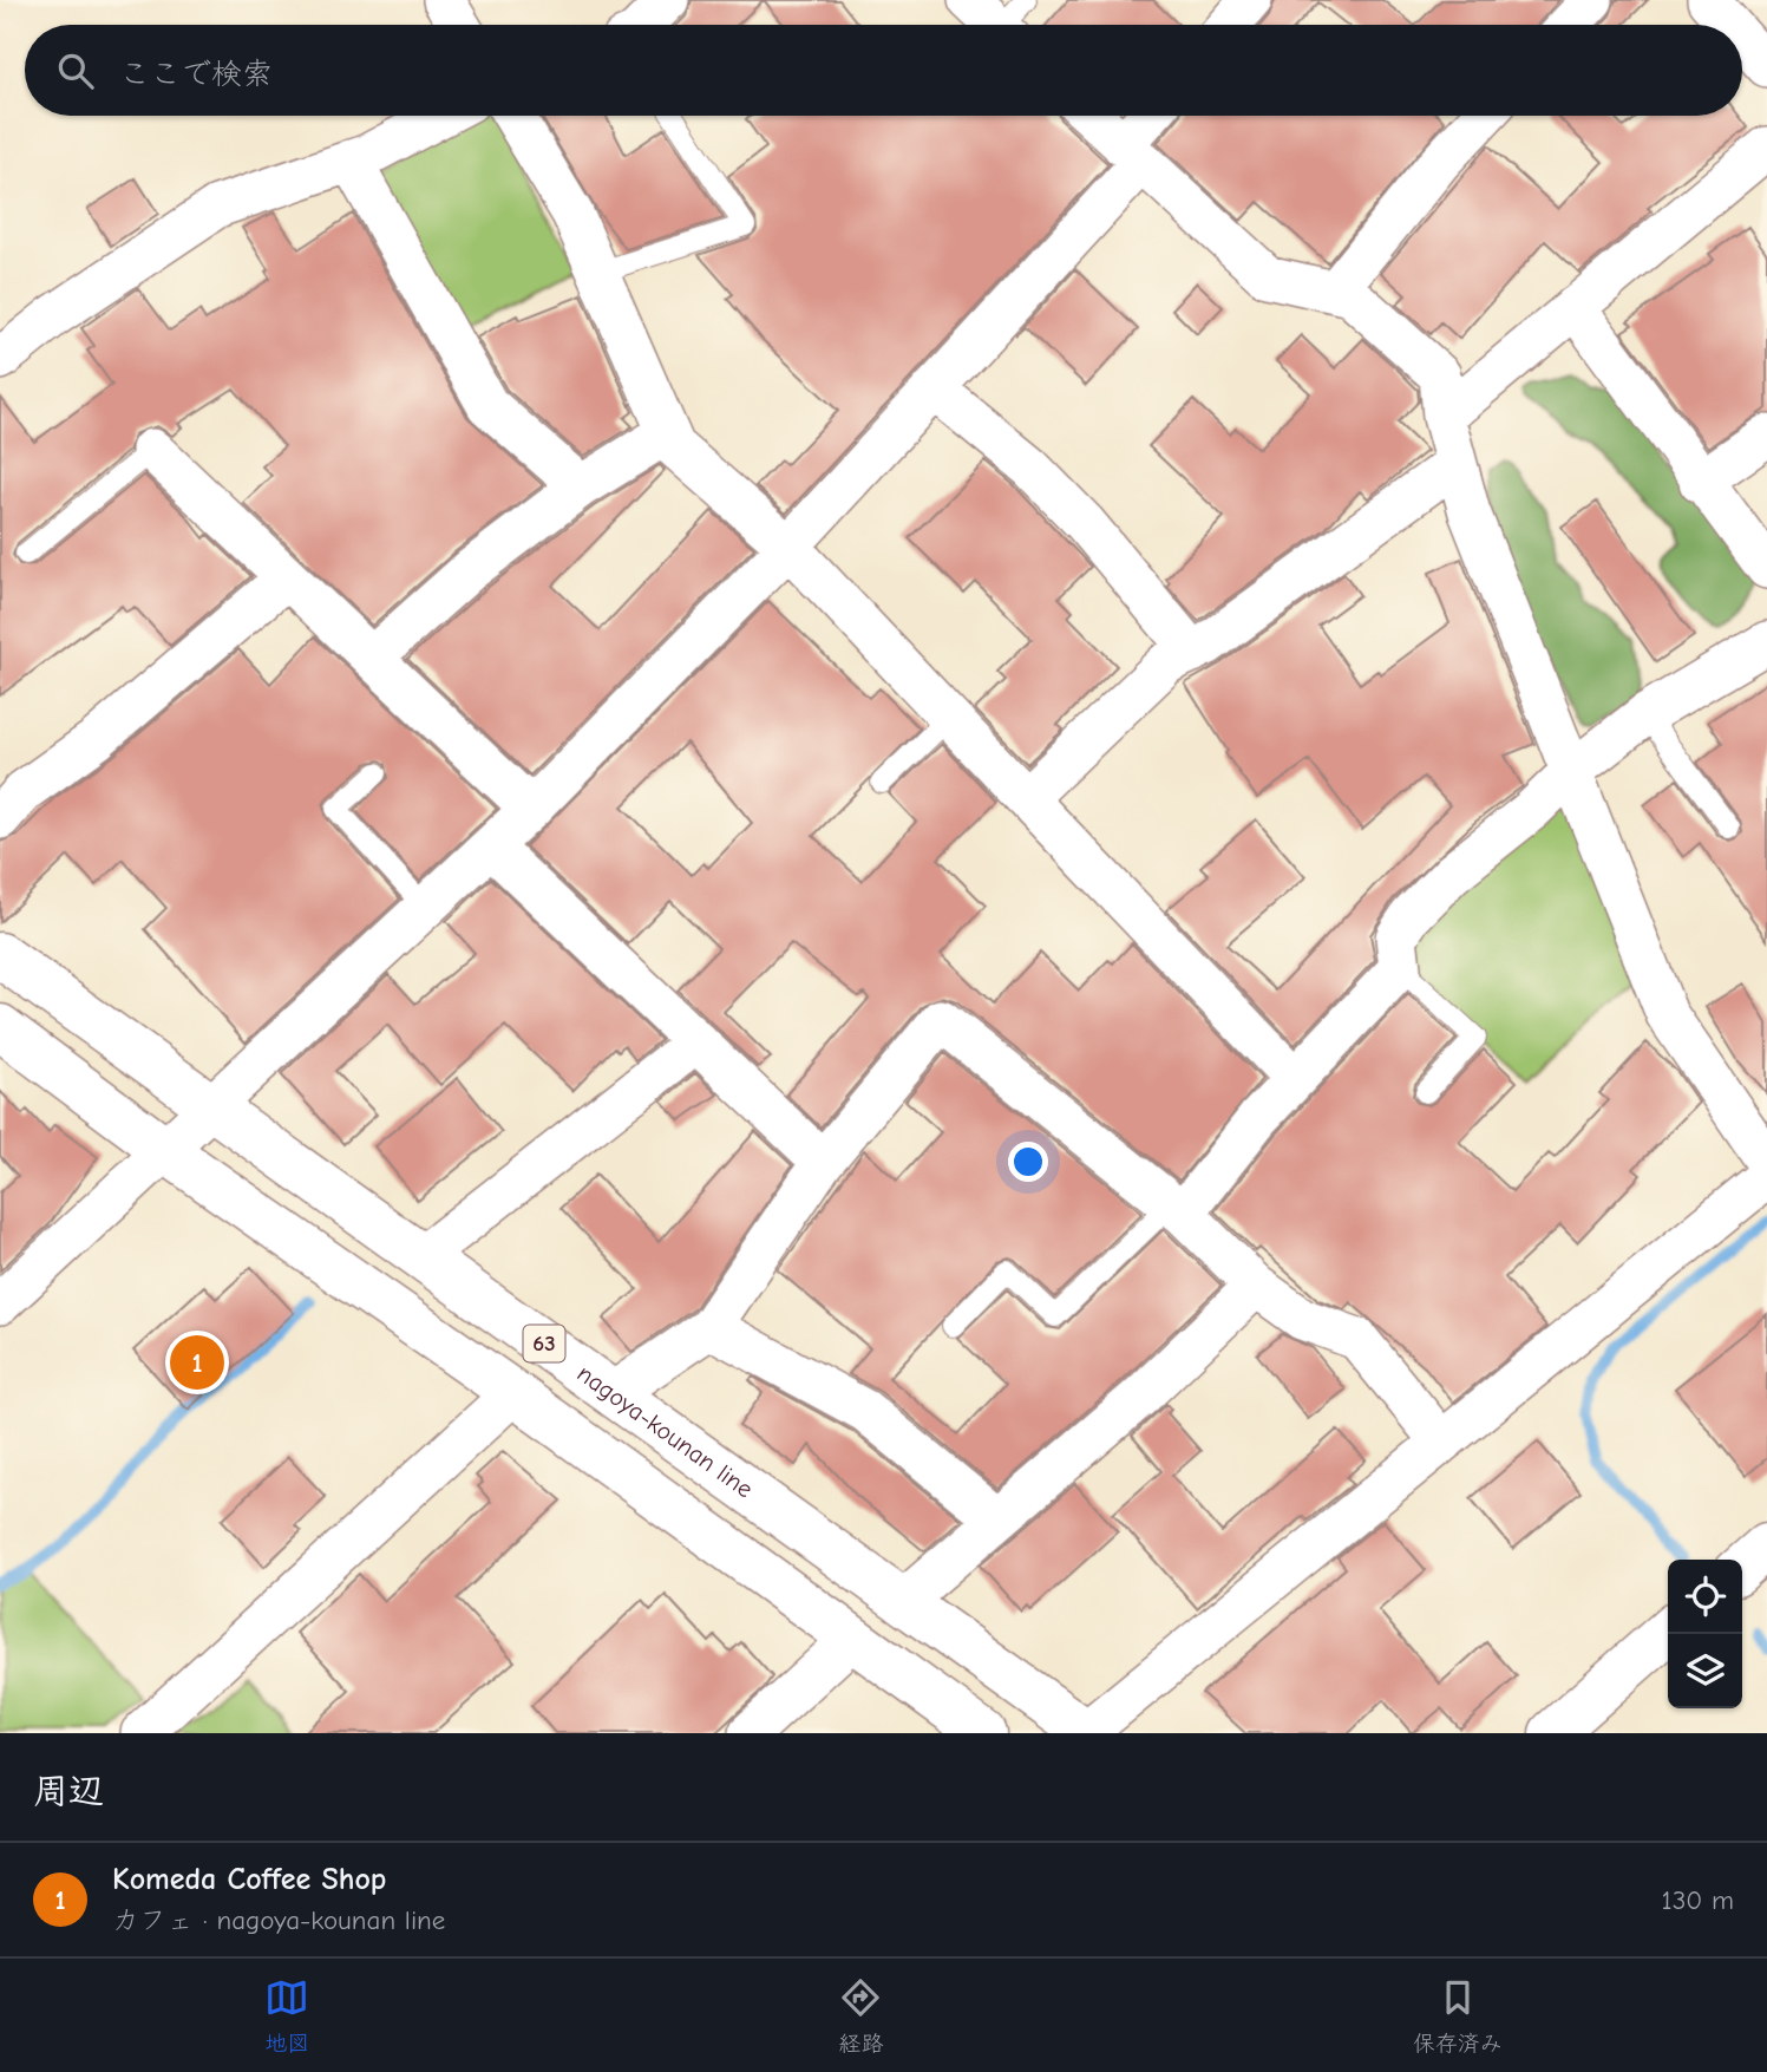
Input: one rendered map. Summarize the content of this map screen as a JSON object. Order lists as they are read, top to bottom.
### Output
{
  "streets": {
    "main road": ["63", "nagoya-kounan line"]
  },
  "page": {
    "search": "ここで検索",
    "pins": "1",
    "heading": "周辺",
    "list": [
      {
        "mark": "1",
        "name": "Komeda Coffee Shop",
        "note": "カフェ · nagoya-kounan line",
        "value": "130 m"
      }
    ],
    "nav": ["地図", "経路", "保存済み"]
  }
}
